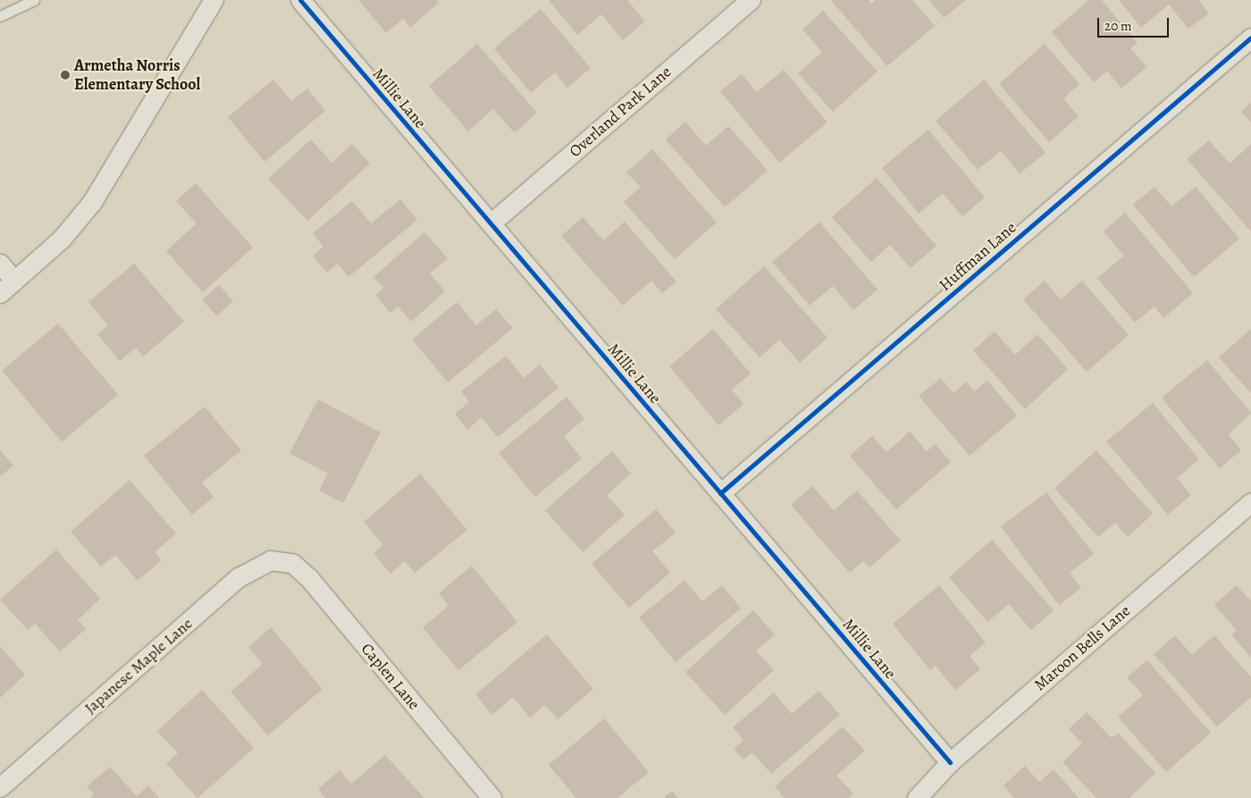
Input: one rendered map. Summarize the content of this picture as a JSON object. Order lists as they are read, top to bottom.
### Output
{
  "streets": {
    "street": [
      "Millie Lane",
      "Overland Park Lane",
      "Huffman Lane",
      "Maroon Bells Lane",
      "Japanese Maple Lane",
      "Caplen Lane"
    ]
  },
  "crossings": [
    ["Millie Lane", "Overland Park Lane"],
    ["Millie Lane", "Huffman Lane"],
    ["Millie Lane", "Maroon Bells Lane"],
    ["Japanese Maple Lane", "Caplen Lane"]
  ],
  "places": ["Armetha Norris Elementary School"],
  "scale_bar": "20 m"
}
